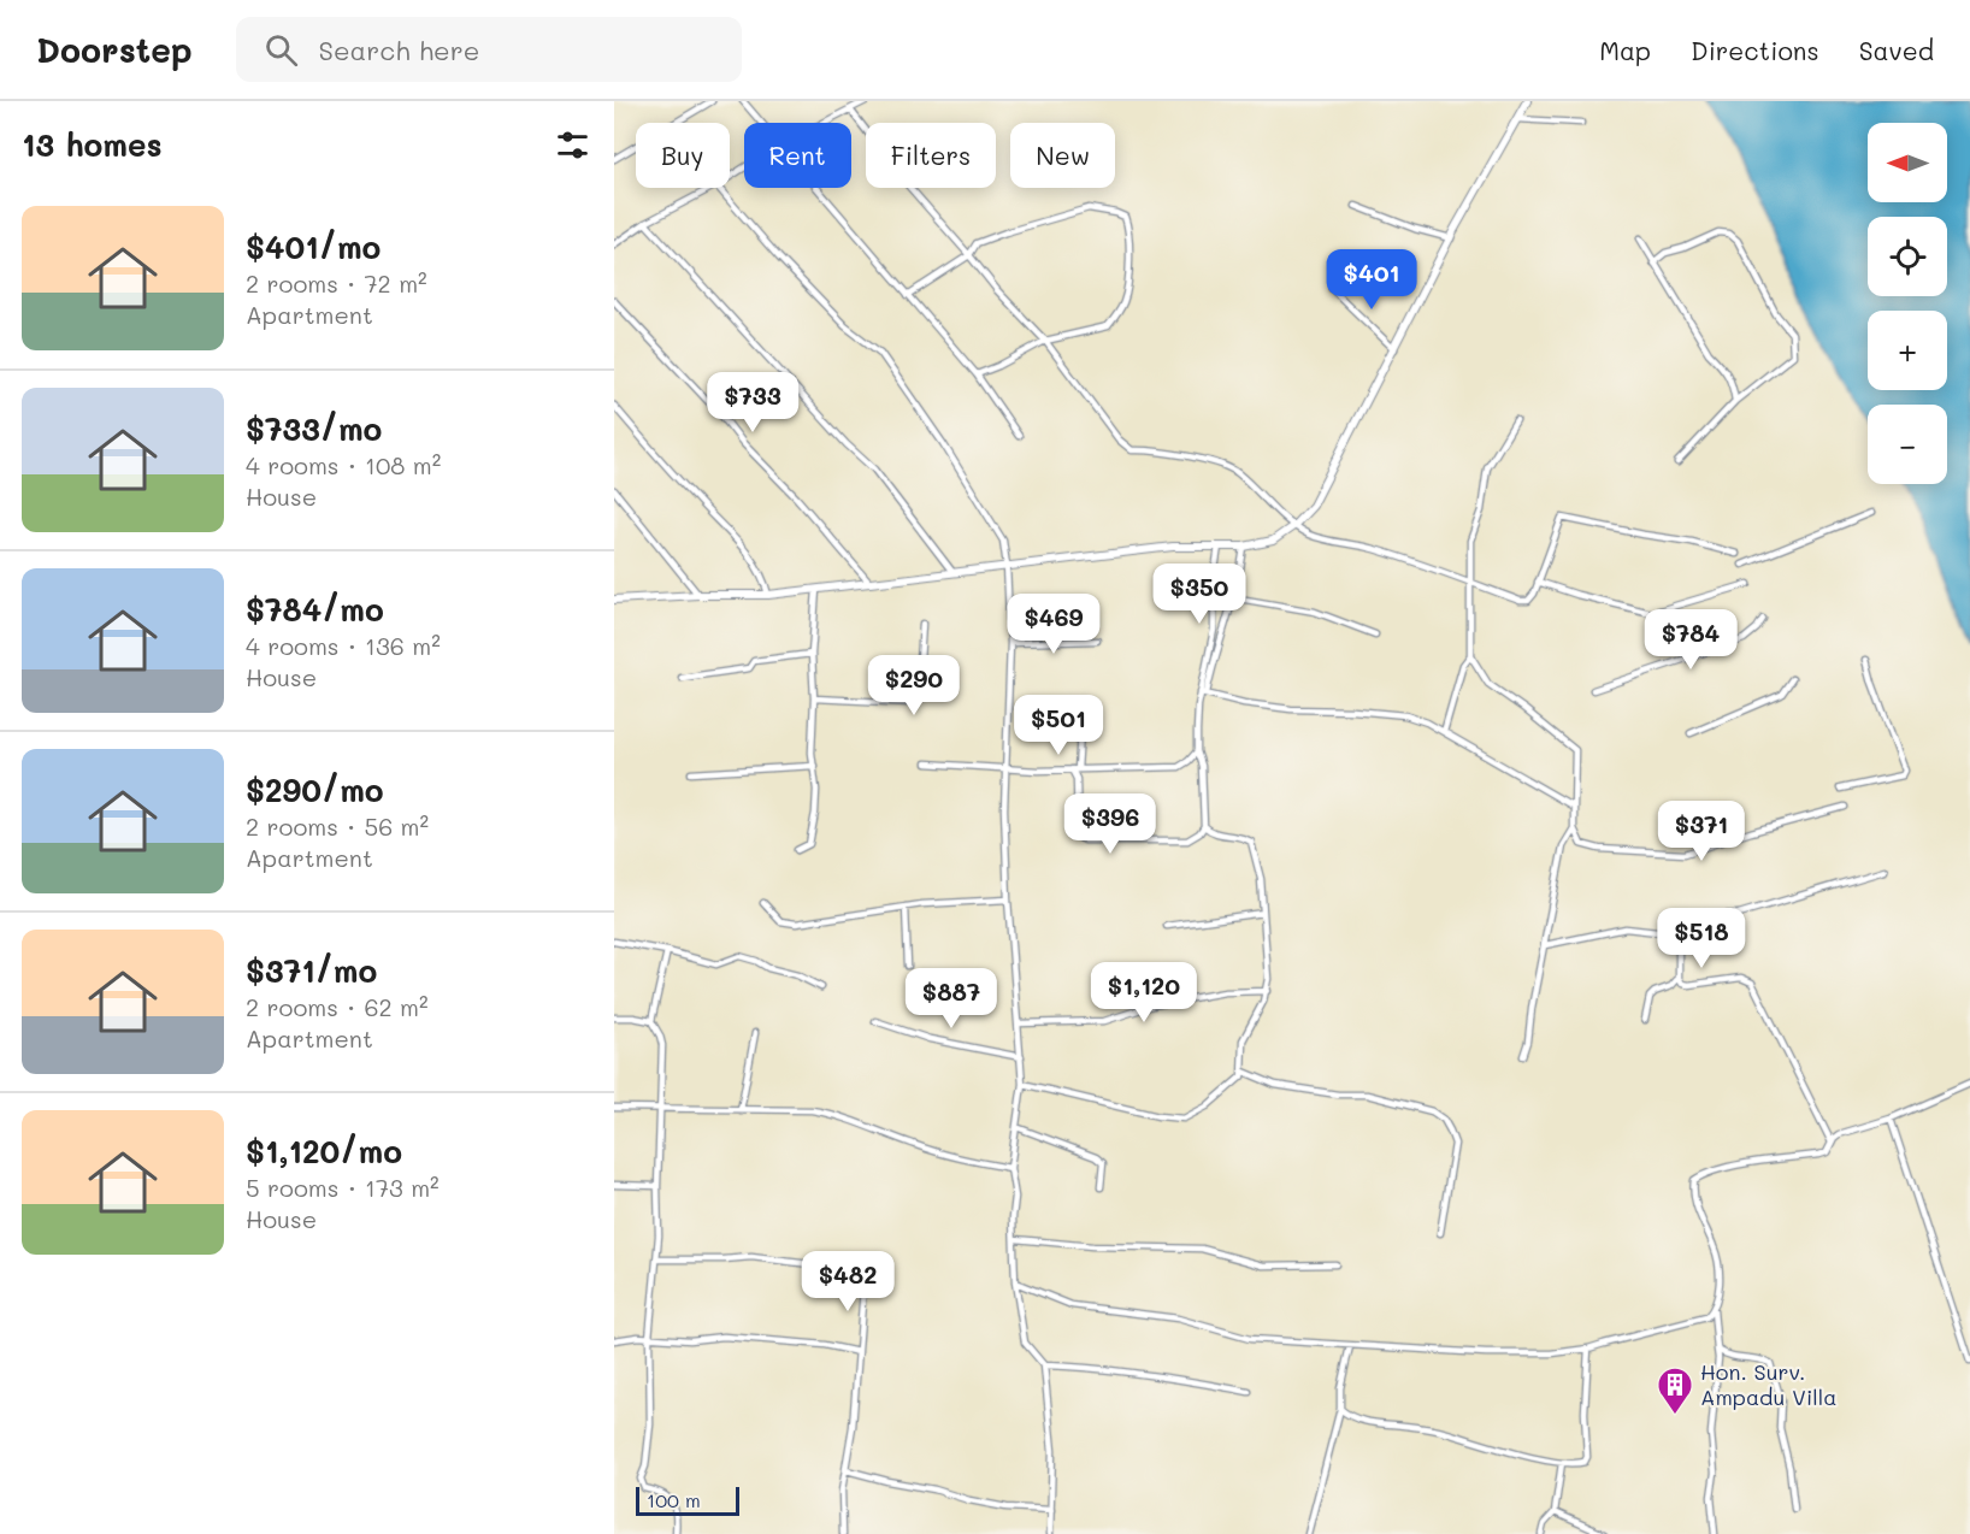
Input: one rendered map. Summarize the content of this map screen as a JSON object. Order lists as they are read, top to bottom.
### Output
{
  "places": {
    "building": ["Hon. Surv. Ampadu Villa"]
  },
  "scale_bar": "100 m",
  "north": "left",
  "page": {
    "header": "Doorstep",
    "search": "Search here",
    "nav": ["Map", "Directions", "Saved"],
    "heading": "13 homes",
    "map_buttons": ["+", "−"],
    "chip": [
      "Buy",
      "Rent",
      "Filters",
      "New"
    ],
    "list": [
      {
        "name": "$401/mo",
        "note": "2 rooms · 72 m² · Apartment"
      },
      {
        "name": "$733/mo",
        "note": "4 rooms · 108 m² · House"
      },
      {
        "name": "$784/mo",
        "note": "4 rooms · 136 m² · House"
      },
      {
        "name": "$290/mo",
        "note": "2 rooms · 56 m² · Apartment"
      },
      {
        "name": "$371/mo",
        "note": "2 rooms · 62 m² · Apartment"
      },
      {
        "name": "$1,120/mo",
        "note": "5 rooms · 173 m² · House"
      }
    ],
    "price": [
      "$401",
      "$733",
      "$350",
      "$469",
      "$784",
      "$290",
      "$501",
      "$396",
      "$371",
      "$518",
      "$1,120",
      "$887",
      "$482"
    ],
    "scale": "100 m"
  }
}
